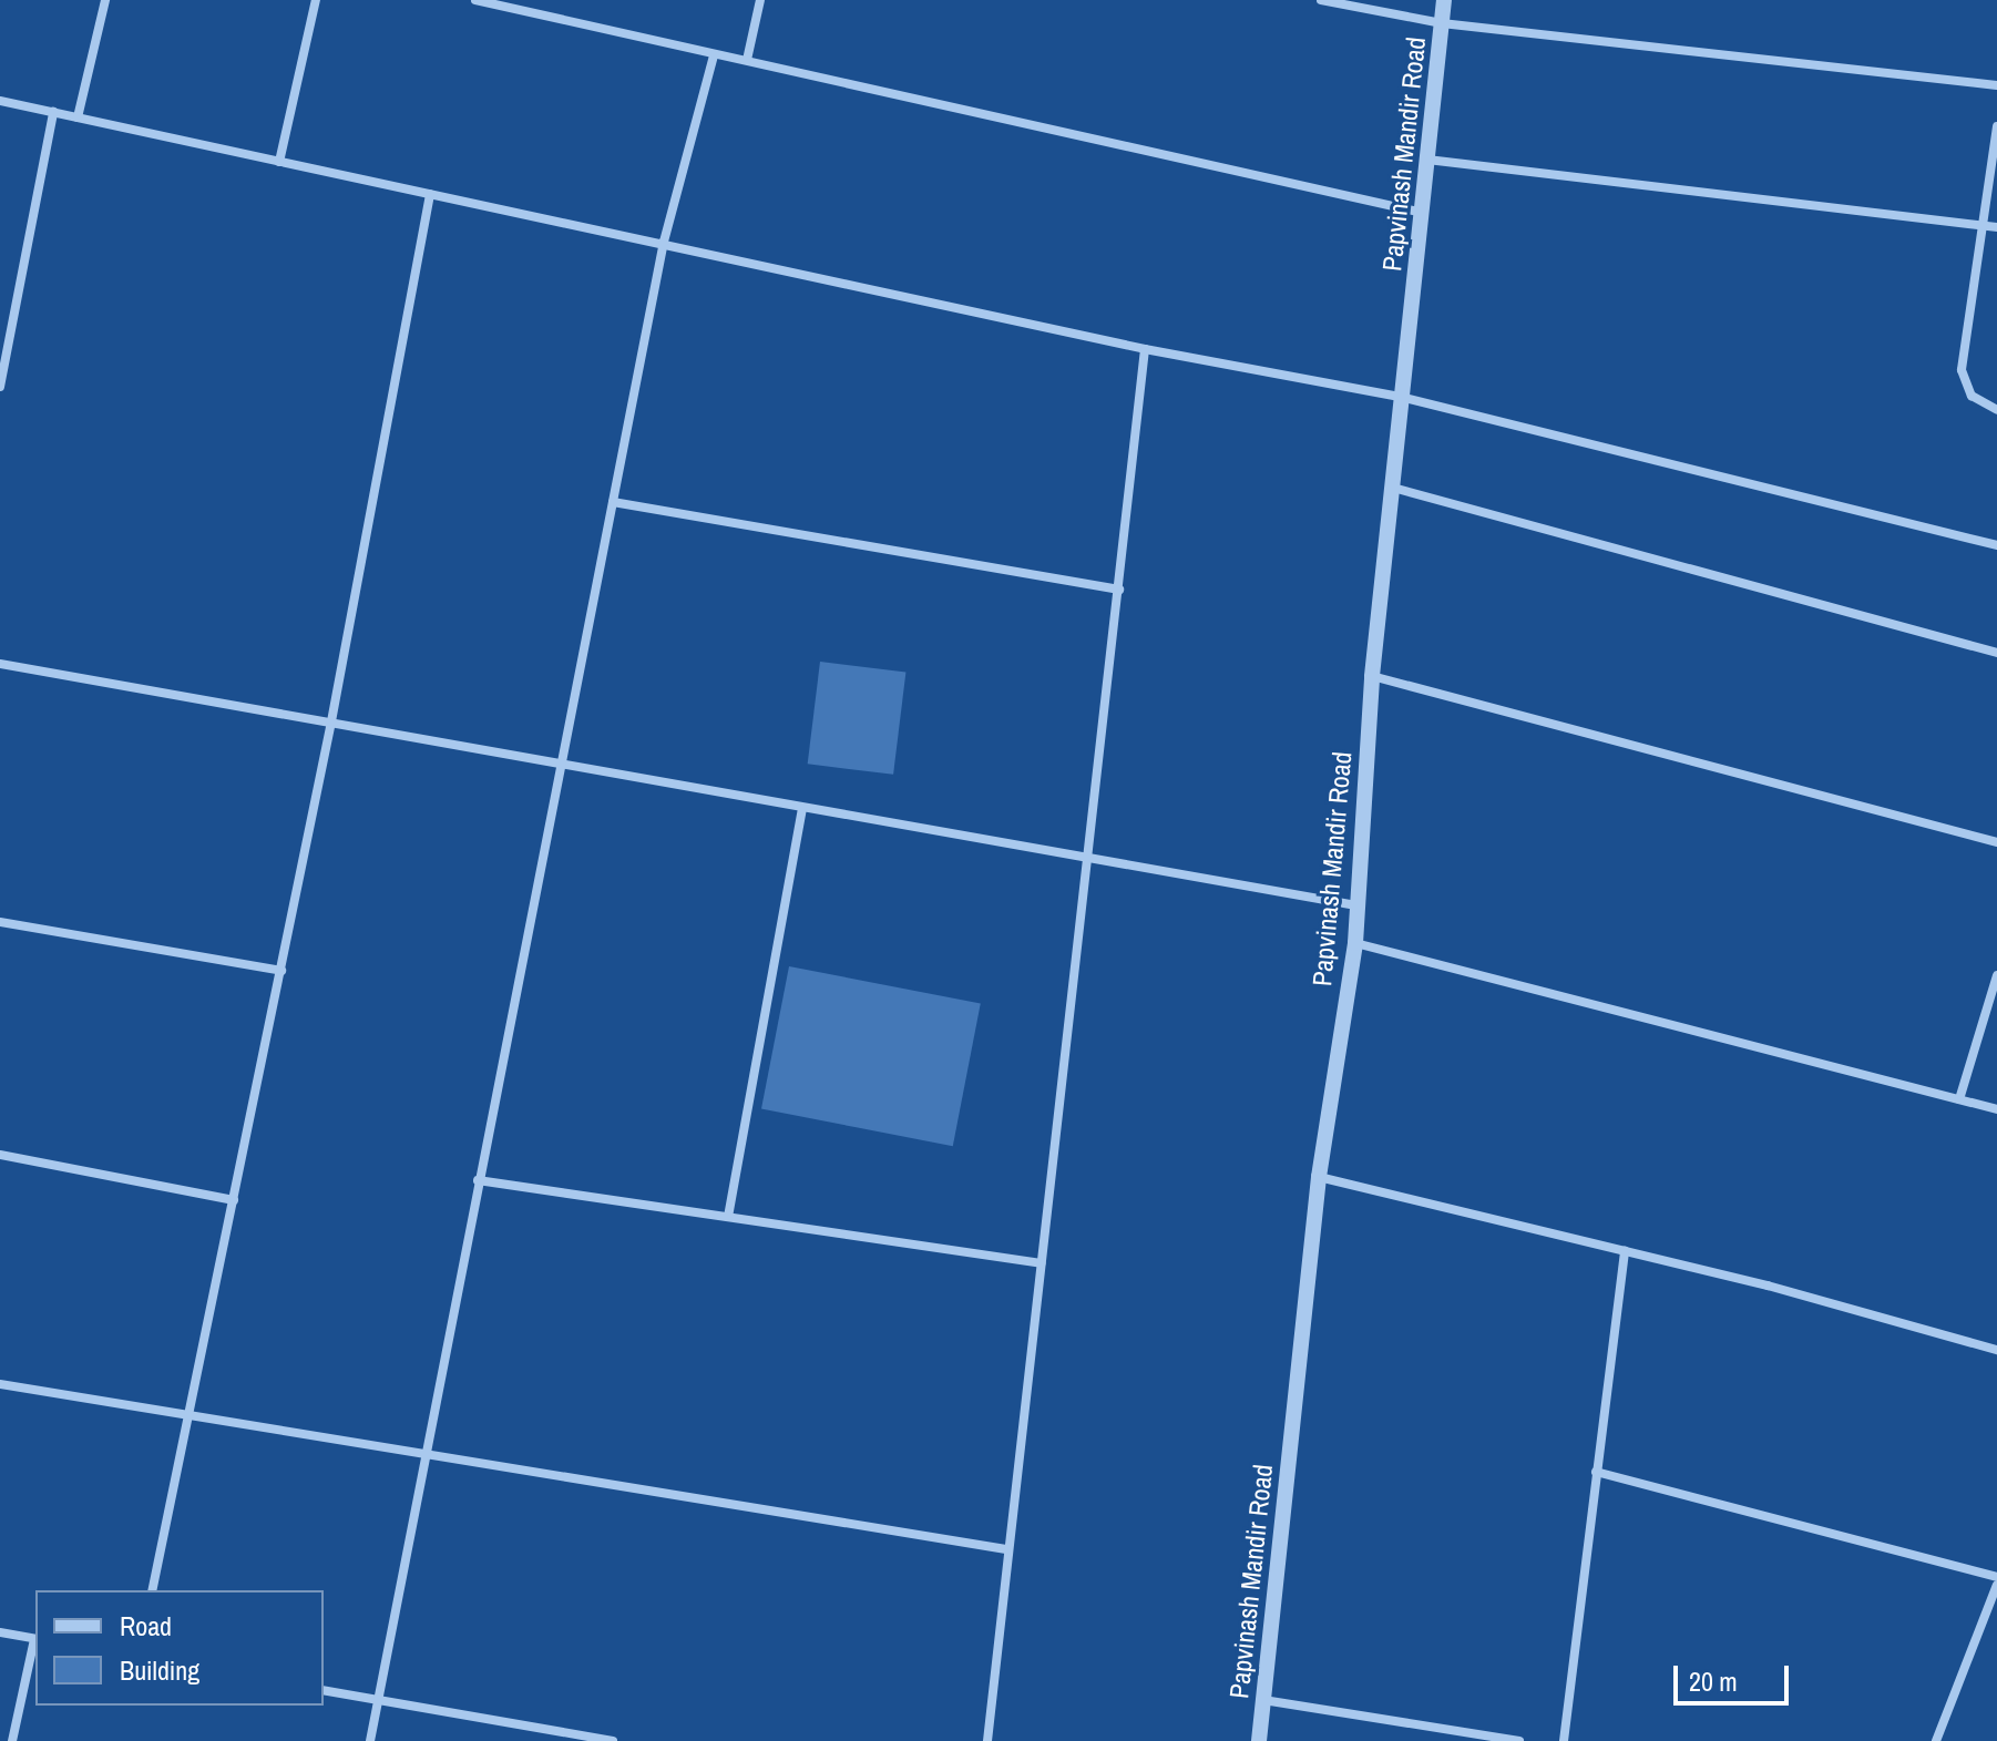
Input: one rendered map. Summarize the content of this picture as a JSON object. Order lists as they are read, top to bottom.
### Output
{
  "streets": {
    "street": ["Papvinash Mandir Road"]
  },
  "legend": ["Road", "Building"],
  "scale_bar": "20 m"
}
